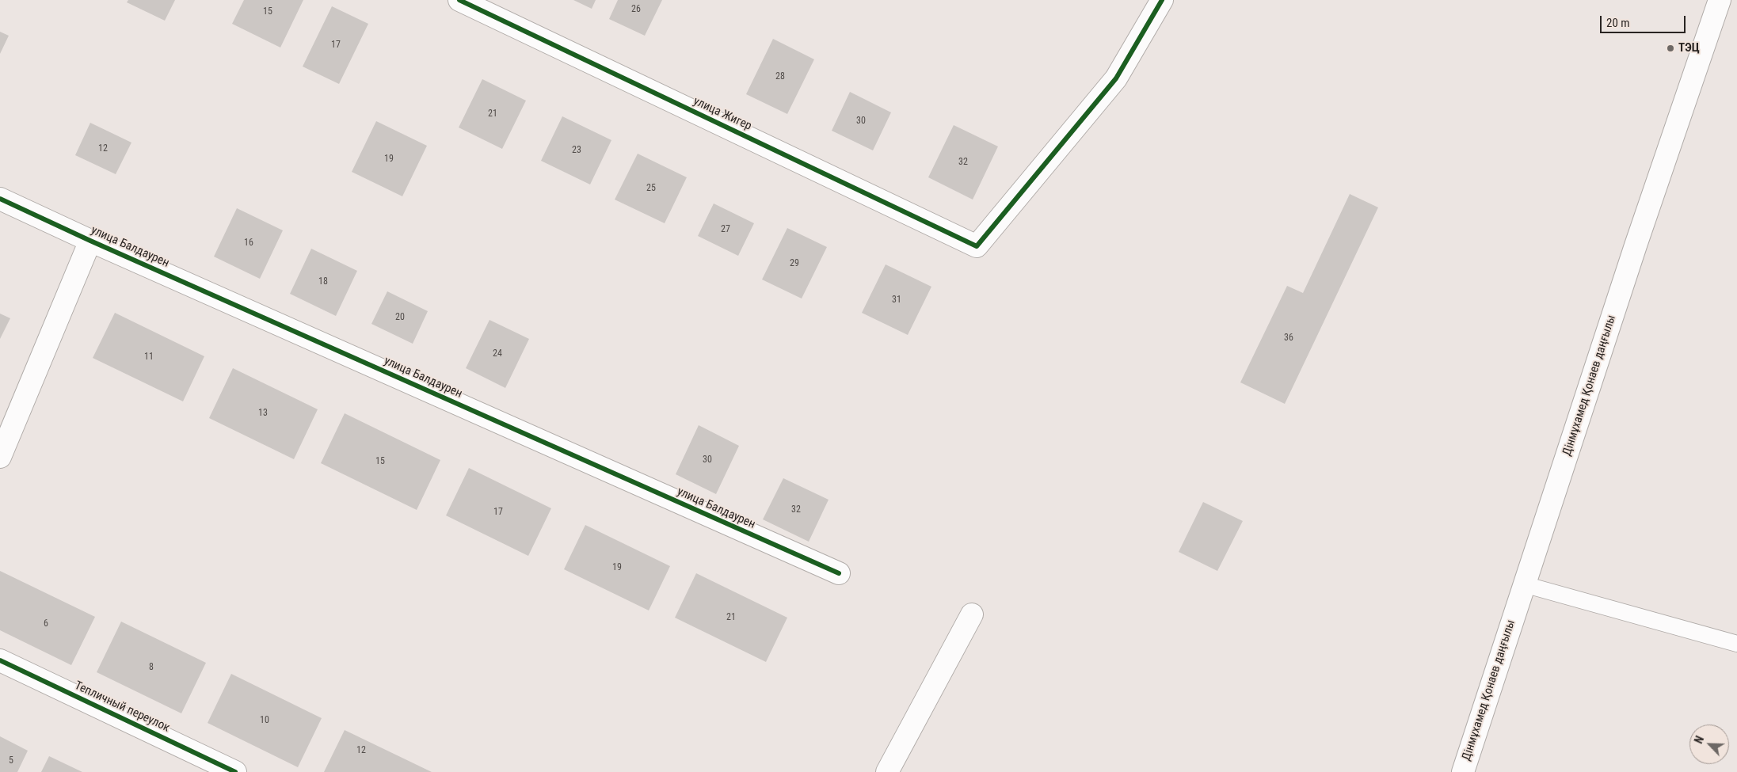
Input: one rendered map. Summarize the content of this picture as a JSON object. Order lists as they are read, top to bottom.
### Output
{
  "streets": {
    "street": [
      "улица Жигер",
      "улица Балдаурен",
      "Дінмұхамед Қонаев даңғылы",
      "Тепличный переулок"
    ]
  },
  "places": ["ТЭЦ"],
  "house_numbers": [
    "26",
    "15",
    "17",
    "28",
    "21",
    "30",
    "12",
    "23",
    "19",
    "32",
    "25",
    "27",
    "16",
    "29",
    "18",
    "31",
    "20",
    "36",
    "24",
    "11",
    "13",
    "30",
    "15",
    "32",
    "17",
    "19",
    "21",
    "6",
    "8",
    "10",
    "12",
    "5"
  ],
  "scale_bar": "20 m",
  "north": "top left"
}
